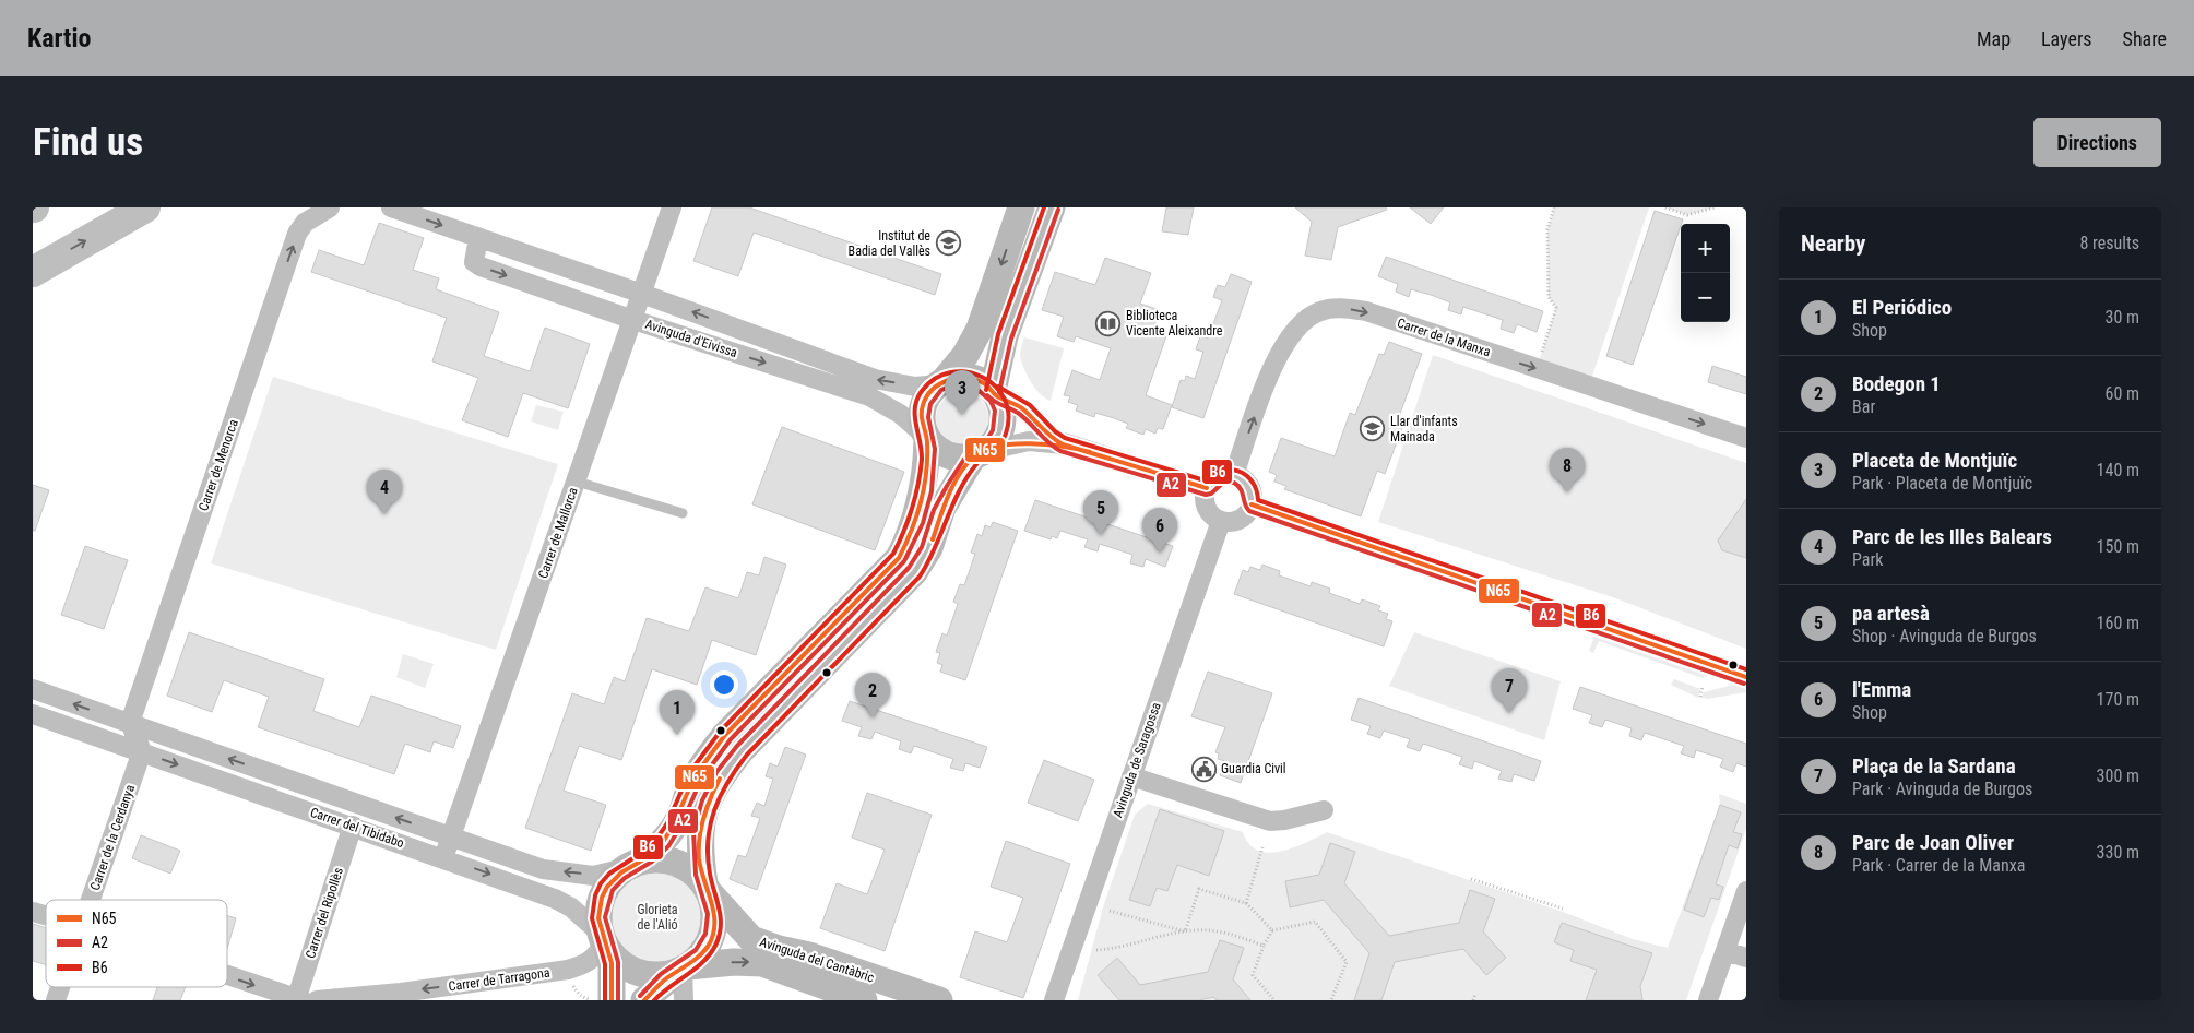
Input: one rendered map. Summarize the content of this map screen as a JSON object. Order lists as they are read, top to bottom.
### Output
{
  "streets": {
    "street": [
      "Carrer de la Manxa",
      "Avinguda d'Eivissa",
      "Carrer de Menorca",
      "Carrer de Mallorca",
      "Avinguda de Saragossa",
      "Carrer del Tibidabo",
      "Carrer de la Cerdanya",
      "Carrer del Ripollès",
      "Avinguda del Cantàbric",
      "Carrer de Tarragona"
    ]
  },
  "crossings": [
    ["Carrer de la Manxa", "Avinguda de Saragossa"],
    ["Avinguda d'Eivissa", "Carrer de Mallorca"],
    ["Carrer de Menorca", "Carrer del Tibidabo"],
    ["Carrer de Menorca", "Carrer de la Cerdanya"],
    ["Carrer de Mallorca", "Carrer del Tibidabo"],
    ["Carrer del Tibidabo", "Carrer de la Cerdanya"],
    ["Carrer del Tibidabo", "Carrer del Ripollès"],
    ["Carrer del Tibidabo", "Avinguda del Cantàbric"],
    ["Carrer del Tibidabo", "Carrer de Tarragona"],
    ["Avinguda del Cantàbric", "Carrer de Tarragona"]
  ],
  "one_way": ["Carrer de la Manxa", "Carrer de Menorca", "Carrer de Tarragona"],
  "parks": ["Glorieta de l'Alió"],
  "places": {
    "school or university": ["Institut de Badia del Vallès", "Llar d'infants Mainada"],
    "library": ["Biblioteca Vicente Aleixandre"],
    "public building": ["Guardia Civil"]
  },
  "lines": ["transit line B6", "transit line A2", "transit line N65"],
  "legend": ["N65", "A2", "B6"],
  "page": {
    "header": "Kartio",
    "nav": ["Map", "Layers", "Share"],
    "buttons": "Directions",
    "title": "Find us",
    "heading": ["Nearby", "8 results"],
    "map_buttons": ["+", "−"],
    "list": [
      {
        "mark": "1",
        "name": "El Periódico",
        "note": "Shop",
        "value": "30 m"
      },
      {
        "mark": "2",
        "name": "Bodegon 1",
        "note": "Bar",
        "value": "60 m"
      },
      {
        "mark": "3",
        "name": "Placeta de Montjuïc",
        "note": "Park · Placeta de Montjuïc",
        "value": "140 m"
      },
      {
        "mark": "4",
        "name": "Parc de les Illes Balears",
        "note": "Park",
        "value": "150 m"
      },
      {
        "mark": "5",
        "name": "pa artesà",
        "note": "Shop · Avinguda de Burgos",
        "value": "160 m"
      },
      {
        "mark": "6",
        "name": "l'Emma",
        "note": "Shop",
        "value": "170 m"
      },
      {
        "mark": "7",
        "name": "Plaça de la Sardana",
        "note": "Park · Avinguda de Burgos",
        "value": "300 m"
      },
      {
        "mark": "8",
        "name": "Parc de Joan Oliver",
        "note": "Park · Carrer de la Manxa",
        "value": "330 m"
      }
    ],
    "pins": [
      "3",
      "8",
      "4",
      "5",
      "6",
      "7",
      "2",
      "1"
    ]
  }
}
